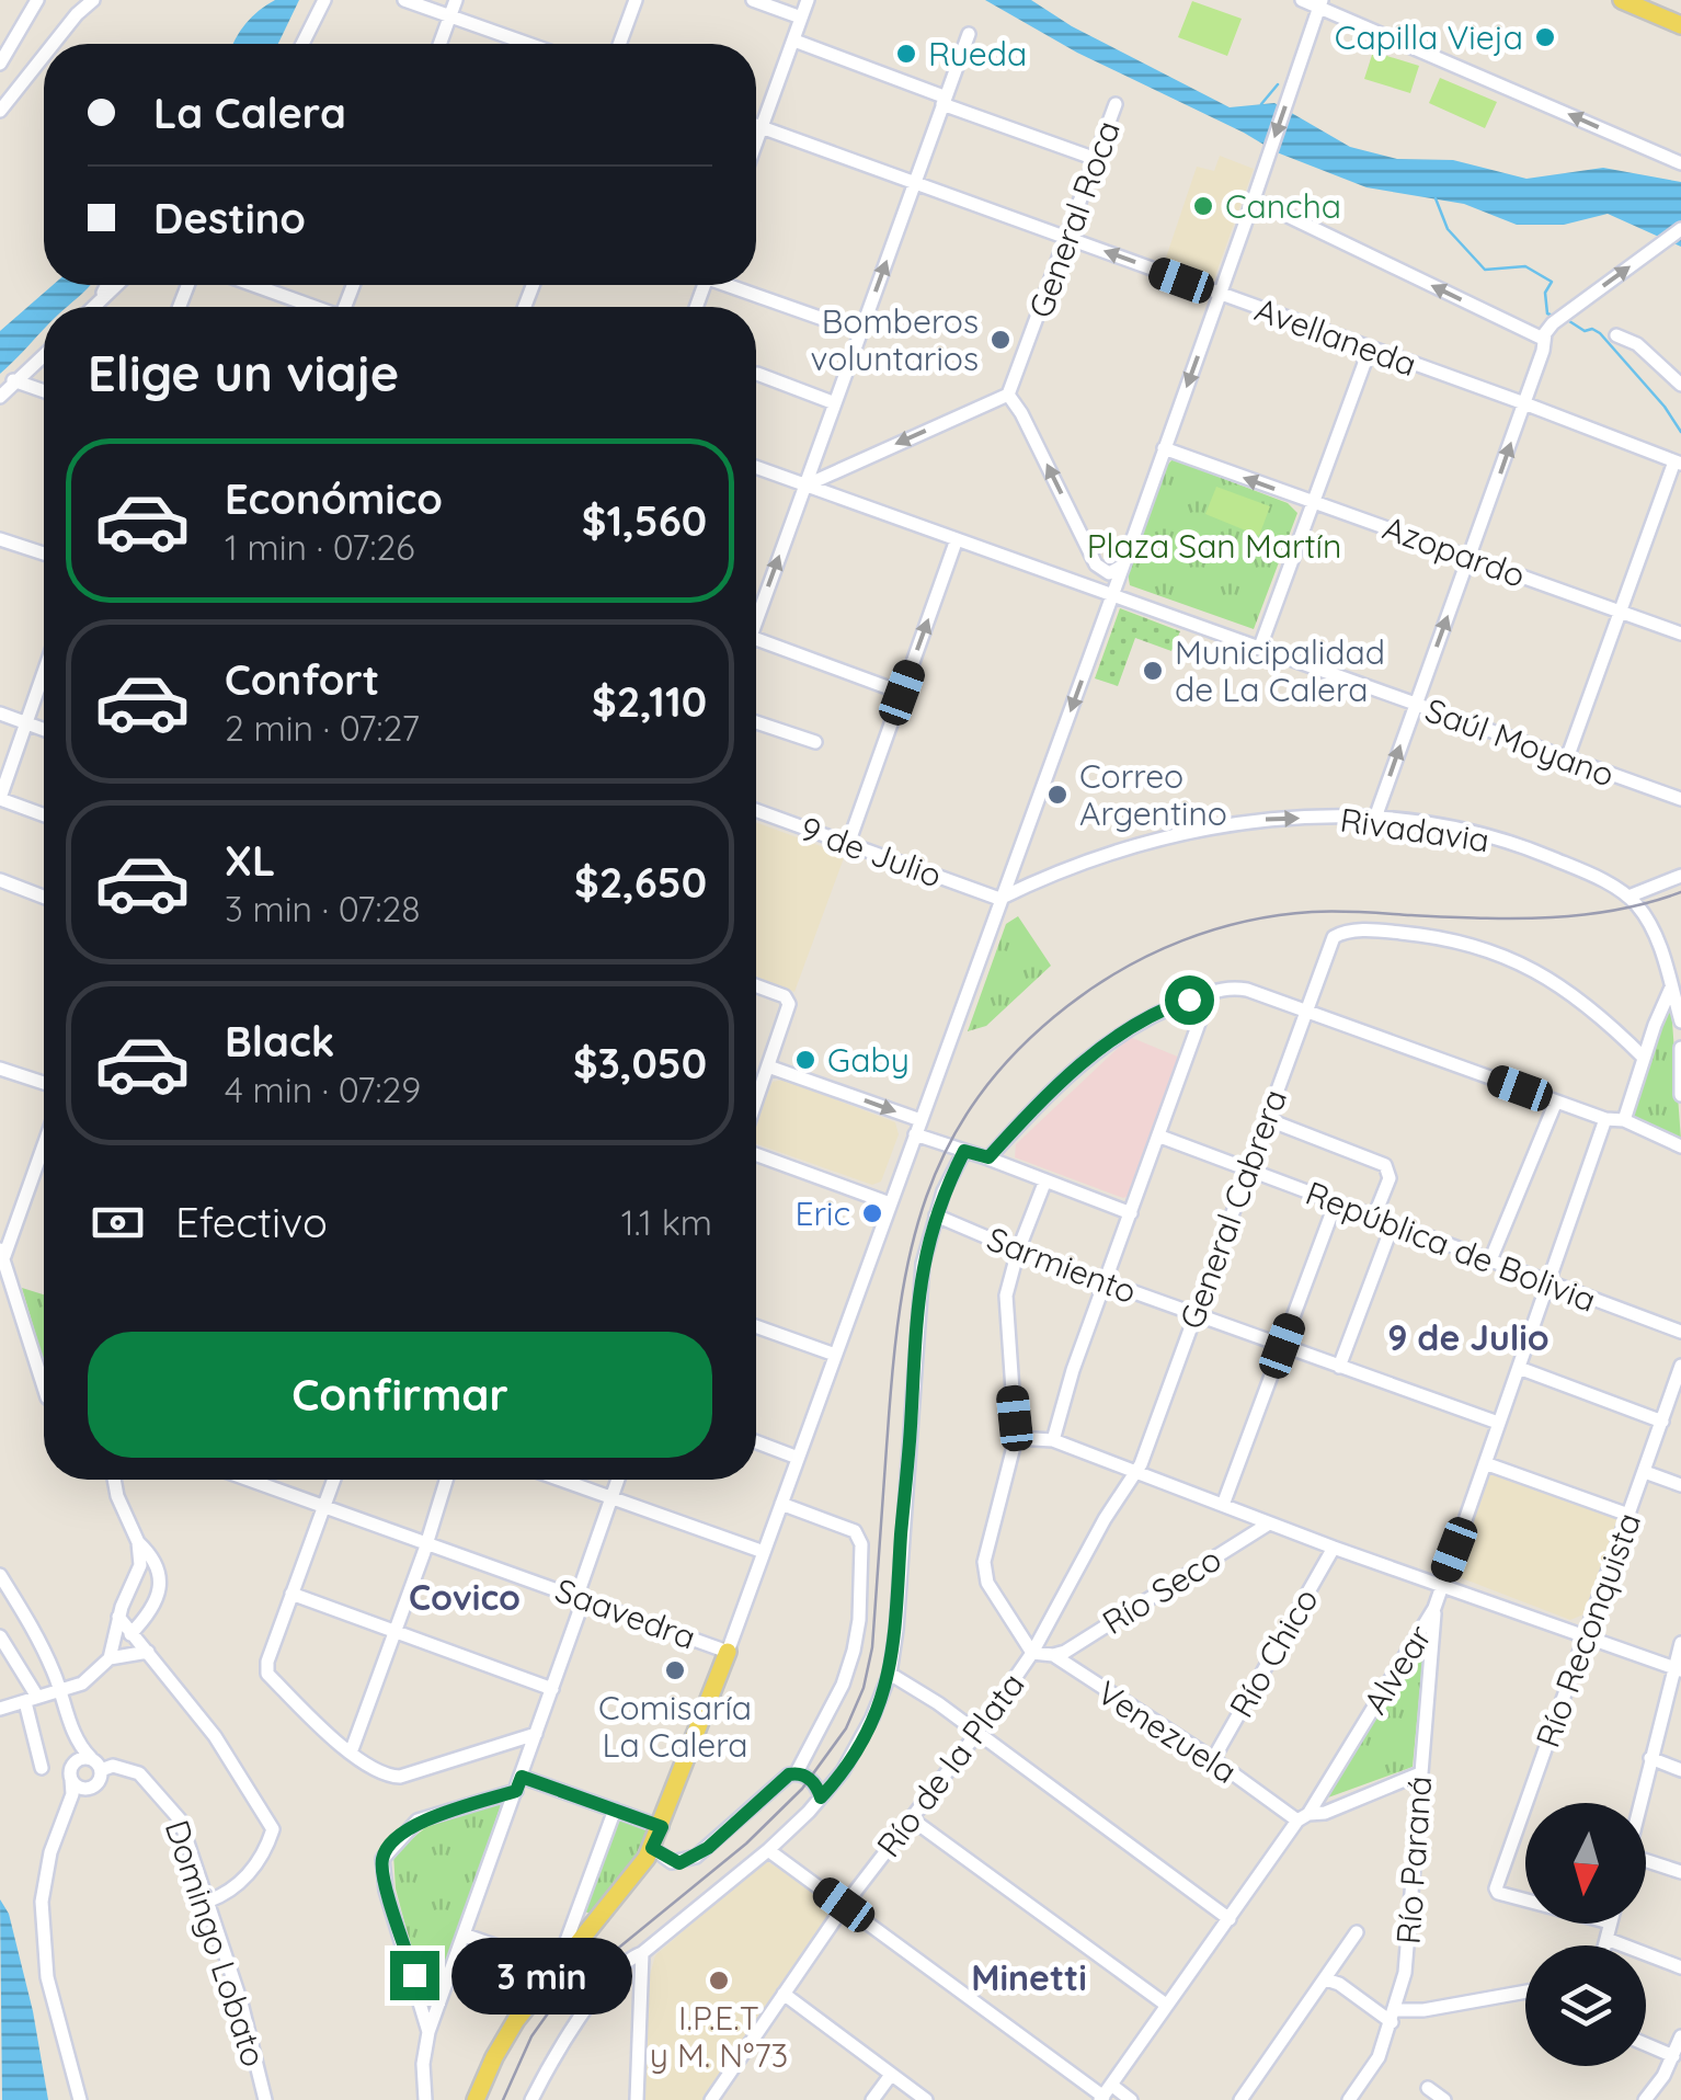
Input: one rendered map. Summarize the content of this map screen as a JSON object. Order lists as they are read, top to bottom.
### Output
{
  "streets": {
    "street": [
      "General Roca",
      "Avellaneda",
      "Azopardo",
      "Saúl Moyano",
      "Rivadavia",
      "9 de Julio",
      "General Cabrera",
      "República de Bolivia",
      "Sarmiento",
      "Río Seco",
      "Saavedra",
      "Río Reconquista",
      "Río Chico",
      "Alvear",
      "Venezuela",
      "Río de la Plata",
      "Río Paraná",
      "Domingo Lobato"
    ]
  },
  "crossings": [
    ["General Roca", "Avellaneda"],
    ["Rivadavia", "9 de Julio"],
    ["General Cabrera", "República de Bolivia"],
    ["General Cabrera", "Sarmiento"],
    ["General Cabrera", "Río de la Plata"],
    ["República de Bolivia", "Alvear"],
    ["Sarmiento", "Alvear"],
    ["Río Seco", "Venezuela"],
    ["Río Chico", "Venezuela"],
    ["Alvear", "Venezuela"],
    ["Alvear", "Río Paraná"],
    ["Venezuela", "Río de la Plata"]
  ],
  "one_way": ["Rivadavia"],
  "districts": ["9 de Julio", "Covico", "Minetti"],
  "parks": ["Plaza San Martín"],
  "places": [
    "Capilla Vieja",
    "Rueda",
    "Cancha",
    "Bomberos voluntarios",
    "Municipalidad de La Calera",
    "Correo Argentino",
    "Gaby",
    "Eric",
    "Comisaría La Calera",
    "I.P.E.T y M. N°73"
  ],
  "north": "bottom",
  "page": {
    "banner": ["La Calera", "Destino"],
    "heading": "Elige un viaje",
    "list": [
      {
        "name": "Económico",
        "note": "1 min · 07:26",
        "value": "$1,560"
      },
      {
        "name": "Confort",
        "note": "2 min · 07:27",
        "value": "$2,110"
      },
      {
        "name": "XL",
        "note": "3 min · 07:28",
        "value": "$2,650"
      },
      {
        "name": "Black",
        "note": "4 min · 07:29",
        "value": "$3,050"
      }
    ],
    "pay": ["Efectivo", "1.1 km"],
    "buttons": "Confirmar",
    "bubble": "3 min"
  }
}
